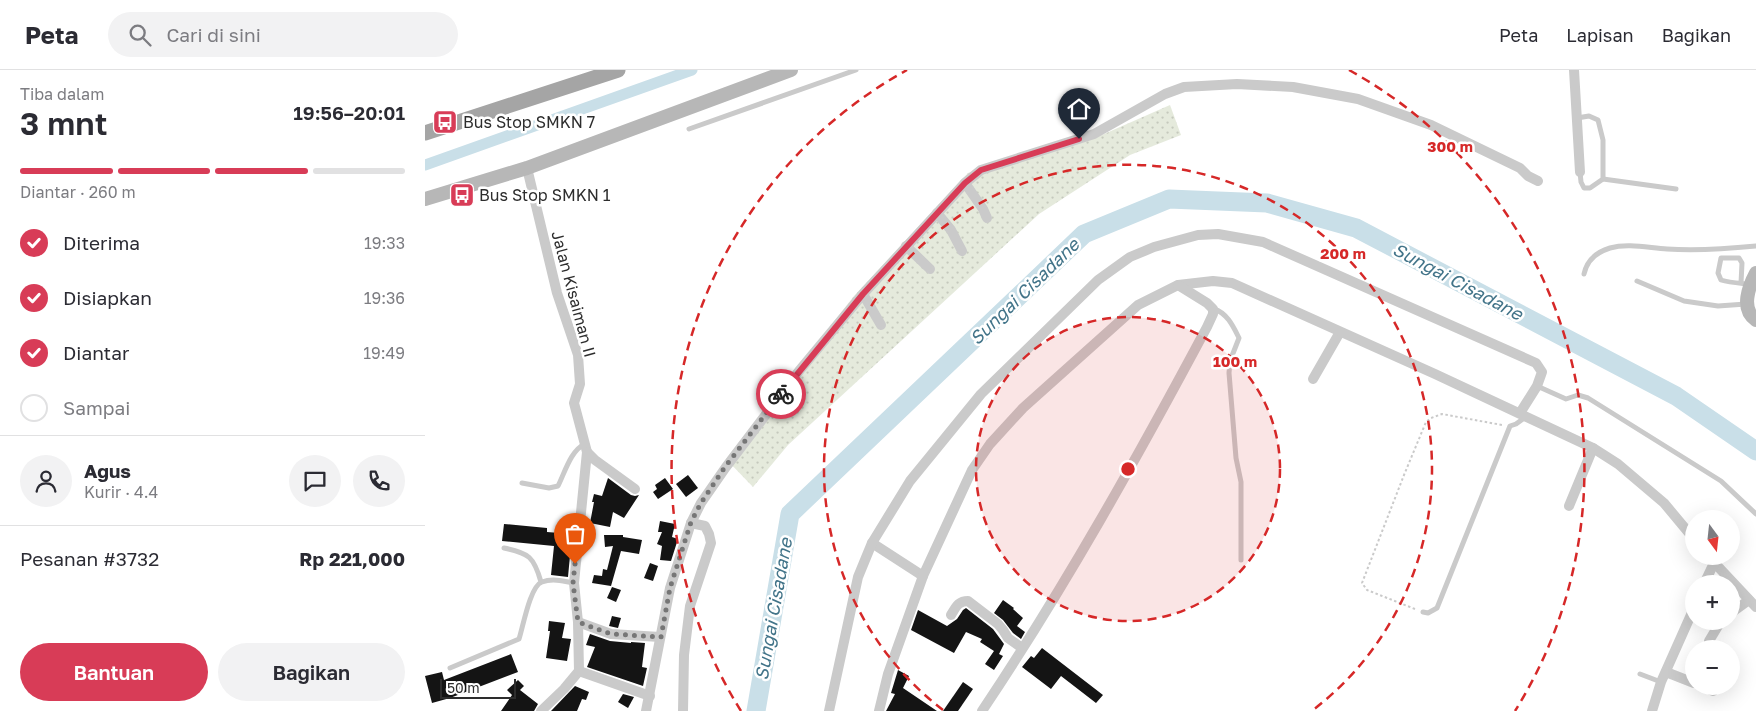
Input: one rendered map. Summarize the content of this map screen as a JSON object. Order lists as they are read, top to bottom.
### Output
{
  "streets": {
    "street": ["Jalan Kisaiman II"]
  },
  "water": ["Sungai Cisadane"],
  "places": {
    "bus stop": ["Bus Stop SMKN 7", "Bus Stop SMKN 1"]
  },
  "scale_bar": "50 m",
  "north": "bottom",
  "page": {
    "header": "Peta",
    "search": "Cari di sini",
    "nav": ["Peta", "Lapisan", "Bagikan"],
    "heading": ["3 mnt", "Tiba dalam", "19:56–20:01"],
    "panel": [
      "Agus",
      "Kurir · 4.4",
      "Pesanan #3732",
      "Rp 221,000"
    ],
    "bar": "Diantar · 260 m",
    "list": [
      ["Diterima", "19:33"],
      ["Disiapkan", "19:36"],
      ["Diantar", "19:49"],
      "Sampai"
    ],
    "map_buttons": ["+", "−"],
    "buttons": ["Bantuan", "Bagikan"],
    "scale": "50 m"
  },
  "rings": ["300 m", "200 m", "100 m"]
}
